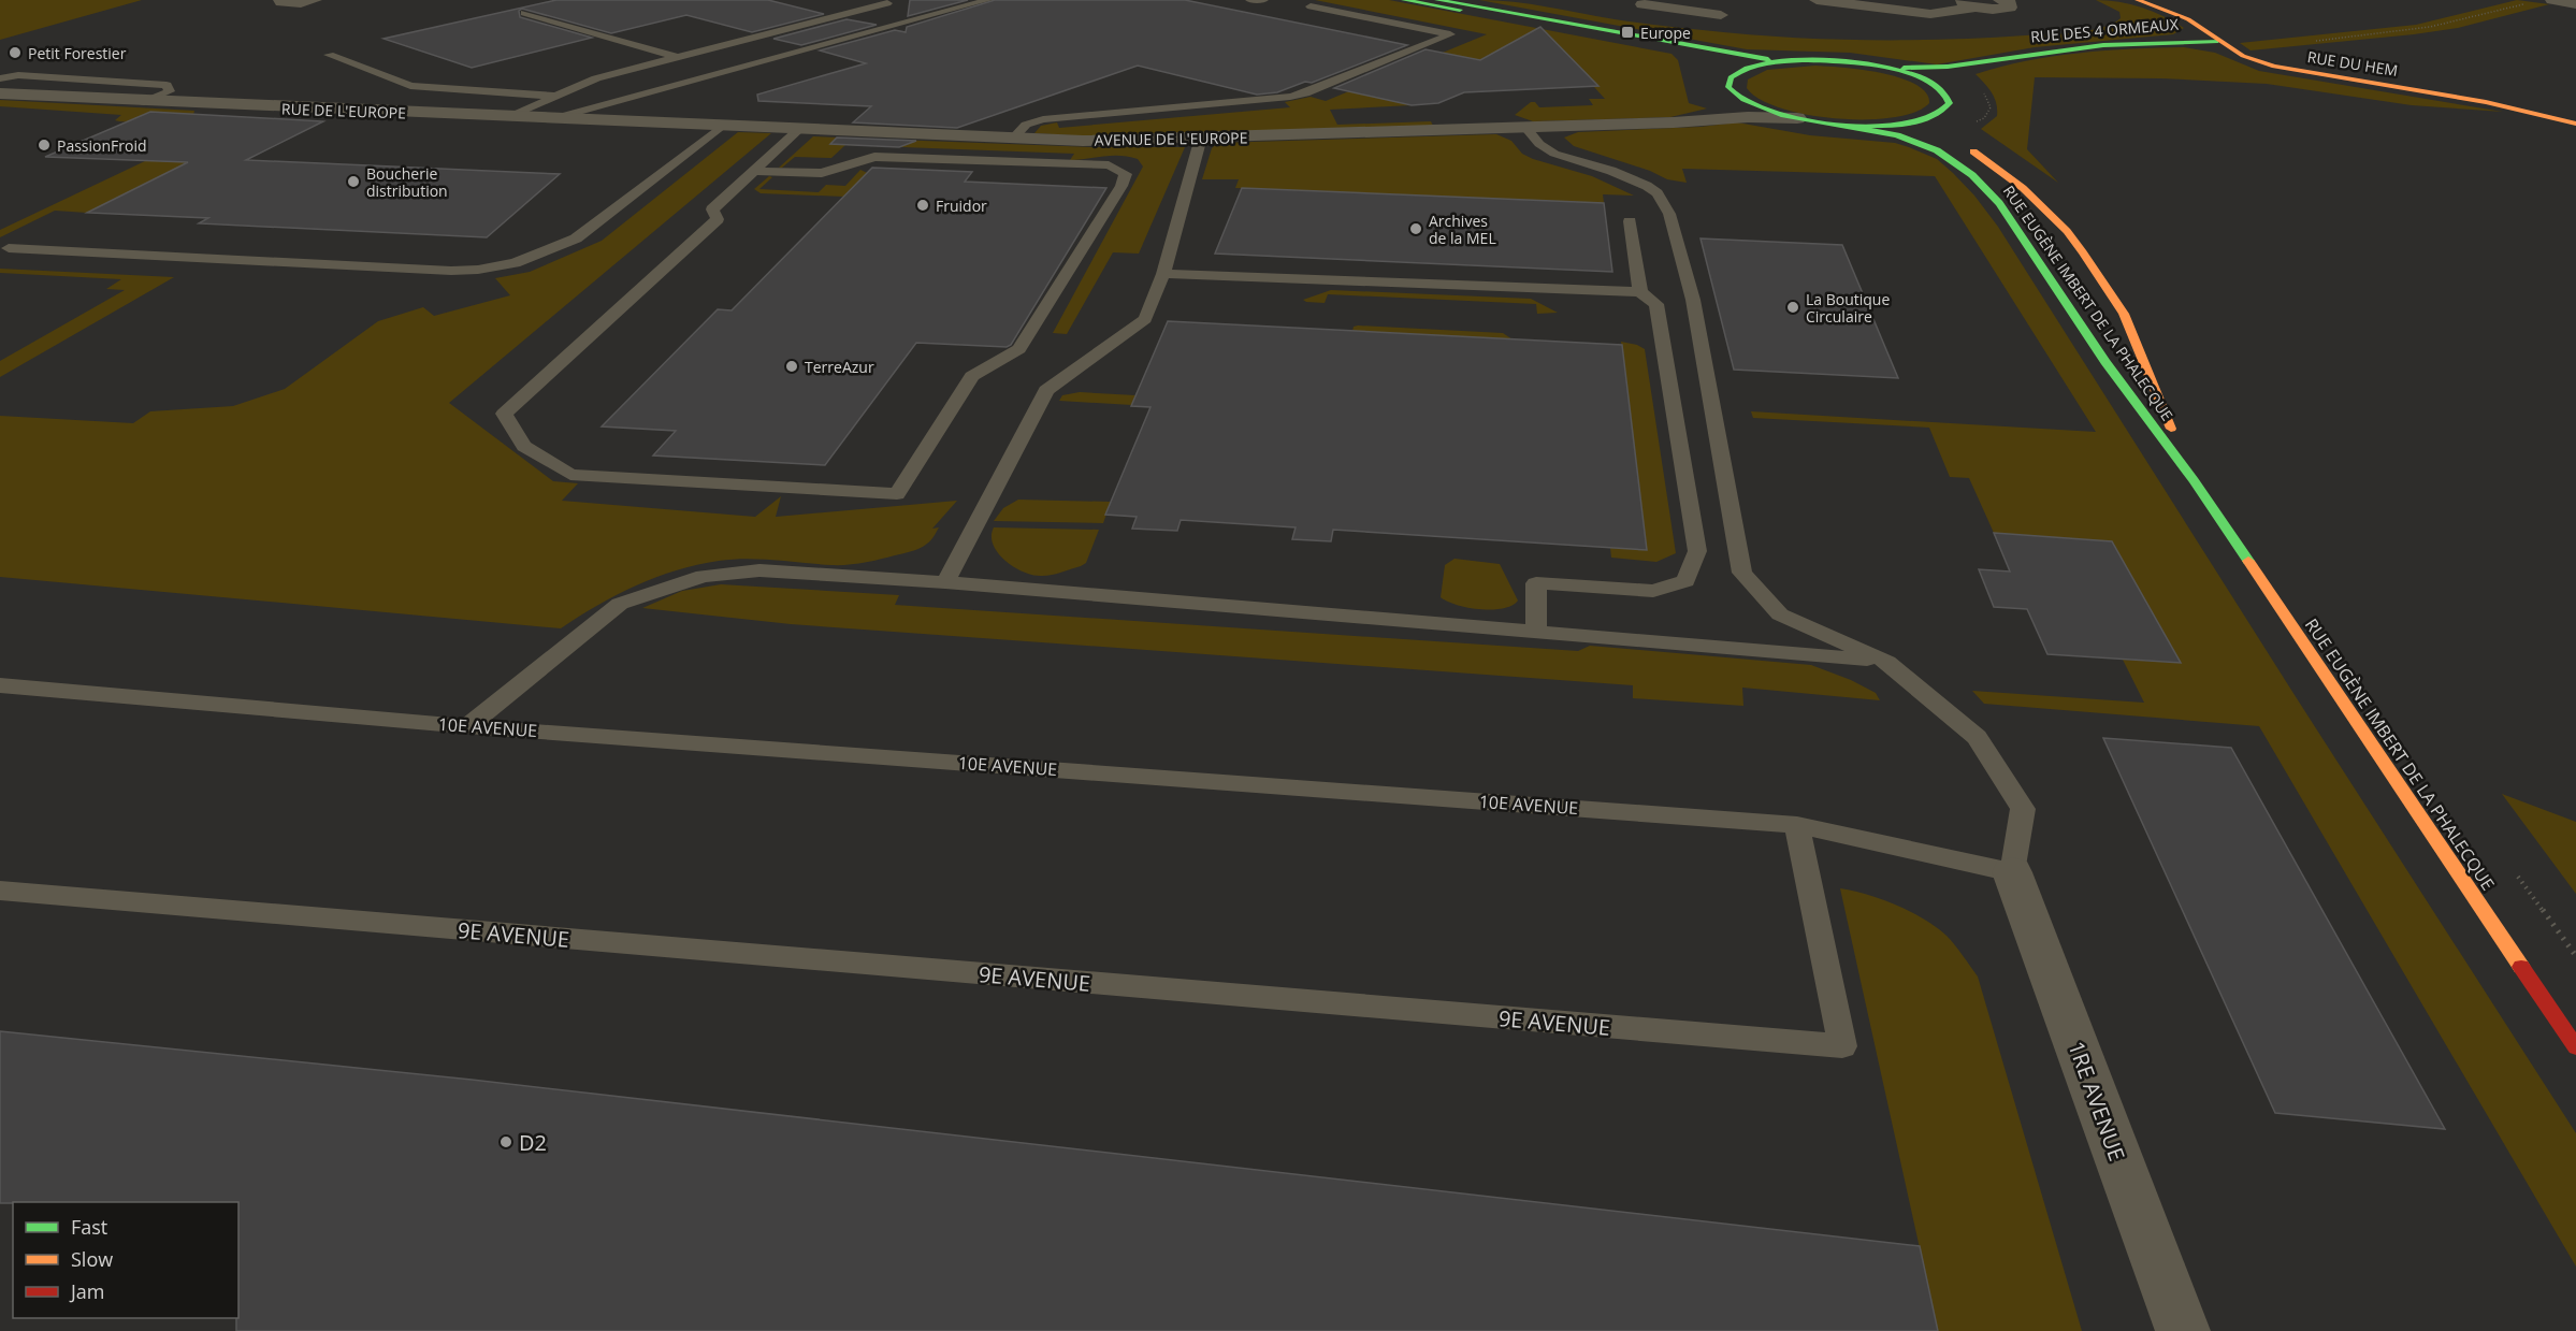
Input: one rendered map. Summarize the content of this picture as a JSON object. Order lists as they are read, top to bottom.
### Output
{
  "streets": {
    "street": [
      "RUE DES 4 ORMEAUX",
      "RUE DU HEM",
      "RUE DE L'EUROPE",
      "AVENUE DE L'EUROPE",
      "RUE EUGÈNE IMBERT DE LA PHALECQUE",
      "1RE AVENUE"
    ],
    "lane": ["10E AVENUE", "9E AVENUE"]
  },
  "crossings": [
    ["RUE DES 4 ORMEAUX", "RUE DU HEM"],
    ["RUE DE L'EUROPE", "AVENUE DE L'EUROPE"],
    ["10E AVENUE", "9E AVENUE"],
    ["10E AVENUE", "1RE AVENUE"]
  ],
  "places": {
    "transit": ["Europe"],
    "other": [
      "Petit Forestier",
      "PassionFroid",
      "Boucherie distribution",
      "Fruidor",
      "Archives de la MEL",
      "La Boutique Circulaire",
      "TerreAzur",
      "D2"
    ]
  },
  "legend": ["Fast", "Slow", "Jam"]
}
